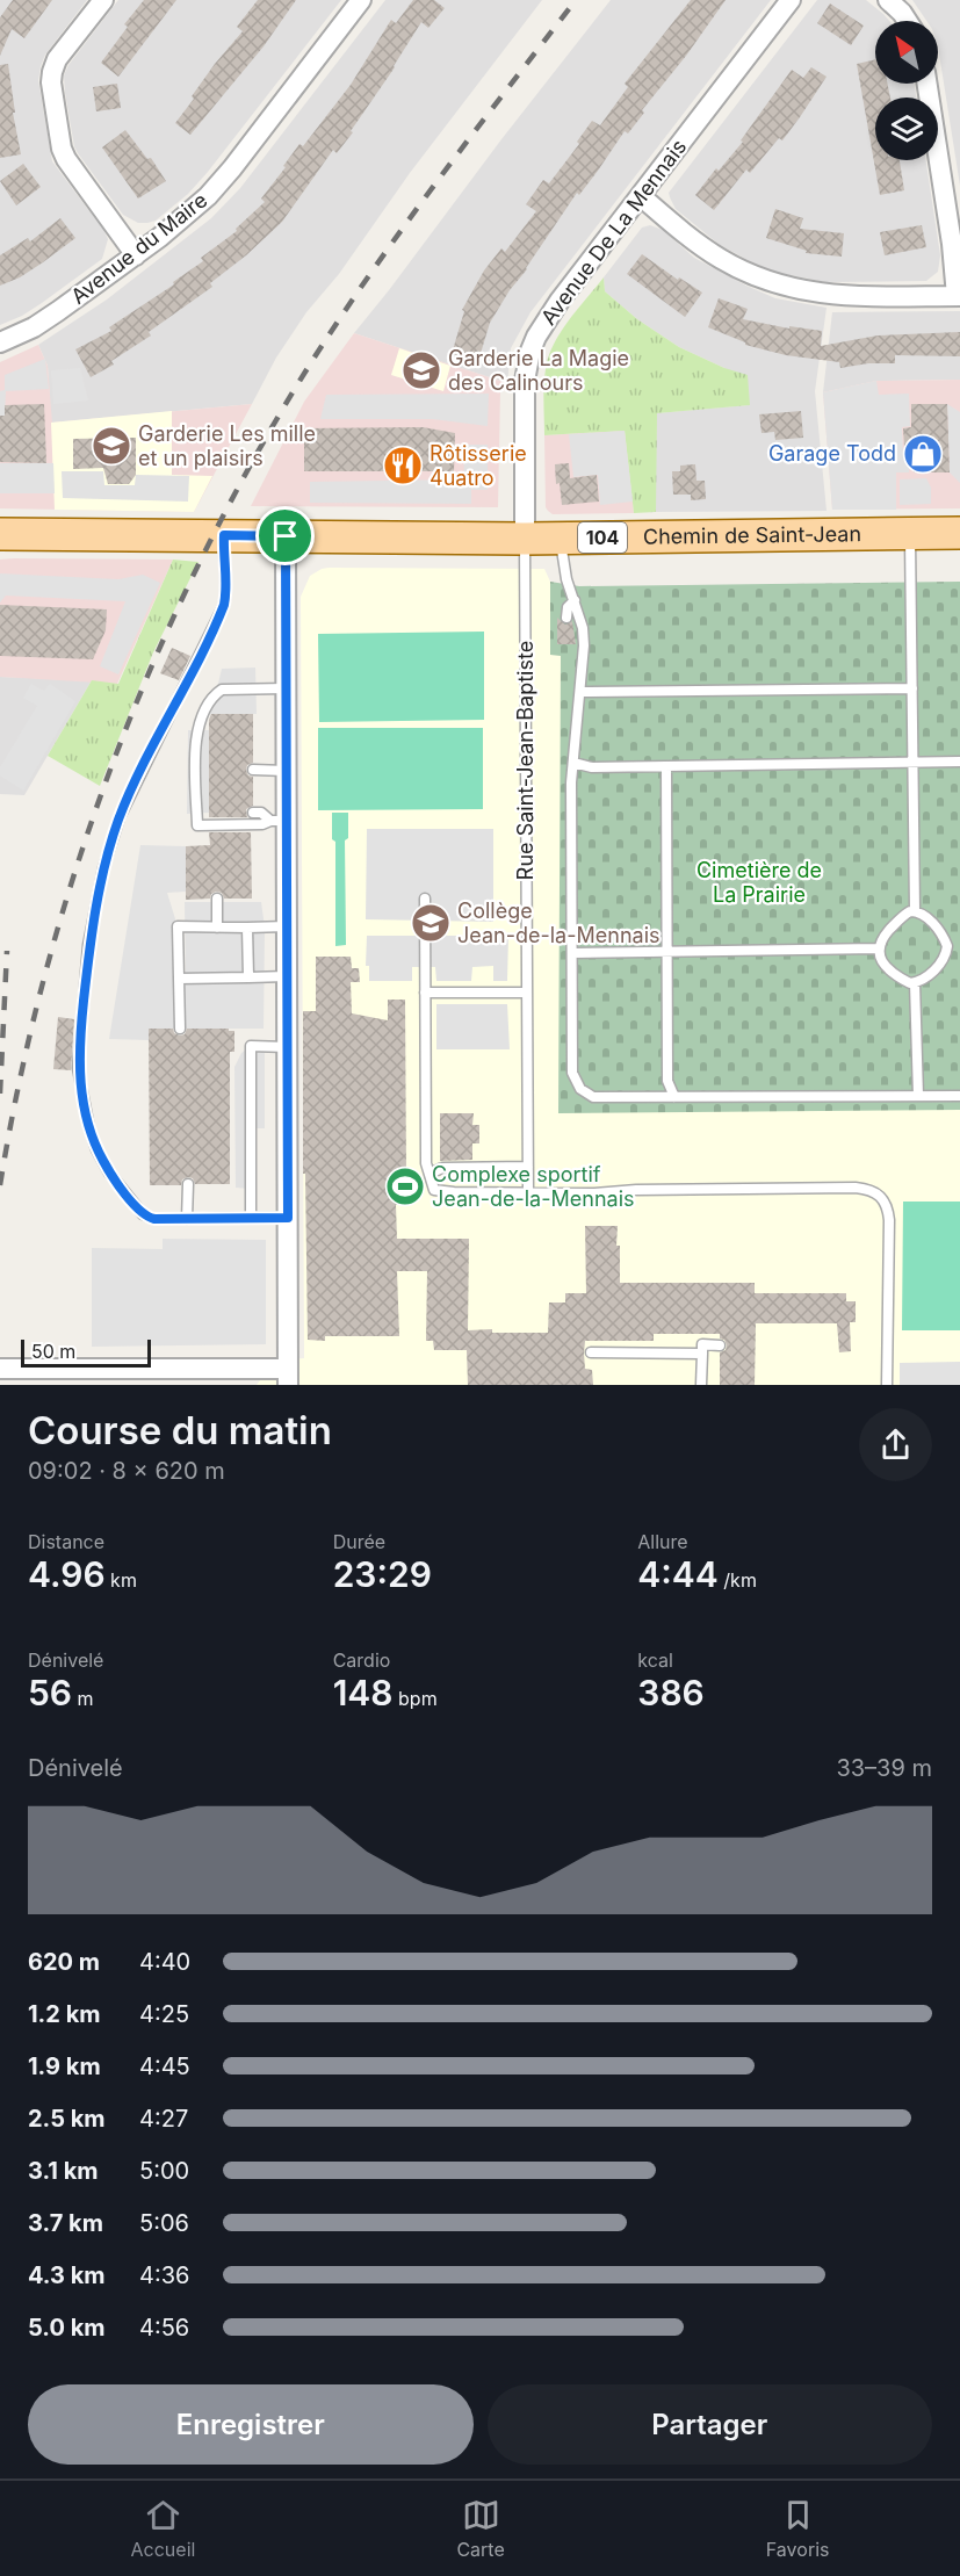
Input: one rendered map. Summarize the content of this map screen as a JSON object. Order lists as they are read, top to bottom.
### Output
{
  "streets": {
    "main road": ["Chemin de Saint-Jean", "104"],
    "street": ["Avenue De La Mennais", "Avenue du Maire"],
    "lane": ["Rue Saint-Jean-Baptiste"]
  },
  "crossings": [
    ["Avenue De La Mennais", "Chemin de Saint-Jean"],
    ["Avenue De La Mennais", "Rue Saint-Jean-Baptiste"],
    ["Chemin de Saint-Jean", "Rue Saint-Jean-Baptiste"]
  ],
  "parks": ["Cimetière de La Prairie"],
  "places": {
    "school or university": ["Garderie La Magie des Calinours", "Garderie Les mille et un plaisirs", "Collège Jean-de-la-Mennais"],
    "shop": ["Garage Todd"],
    "restaurant": ["Rôtisserie 4uatro"],
    "sports": ["Complexe sportif Jean-de-la-Mennais"]
  },
  "scale_bar": "50 m",
  "north": "top left",
  "page": {
    "scale": "50 m",
    "heading": ["Course du matin", "09:02 · 8 × 620 m"],
    "stats": [
      ["Distance", "4.96 km"],
      ["Durée", "23:29"],
      ["Allure", "4:44 /km"],
      ["Dénivelé", "56 m"],
      ["Cardio", "148 bpm"],
      ["kcal", "386"]
    ],
    "chart": ["Dénivelé", "33–39 m"],
    "list": [
      {
        "name": "620 m",
        "note": "4:40"
      },
      {
        "name": "1.2 km",
        "note": "4:25"
      },
      {
        "name": "1.9 km",
        "note": "4:45"
      },
      {
        "name": "2.5 km",
        "note": "4:27"
      },
      {
        "name": "3.1 km",
        "note": "5:00"
      },
      {
        "name": "3.7 km",
        "note": "5:06"
      },
      {
        "name": "4.3 km",
        "note": "4:36"
      },
      {
        "name": "5.0 km",
        "note": "4:56"
      }
    ],
    "buttons": ["Enregistrer", "Partager"],
    "tabs": ["Accueil", "Carte", "Favoris"]
  }
}
